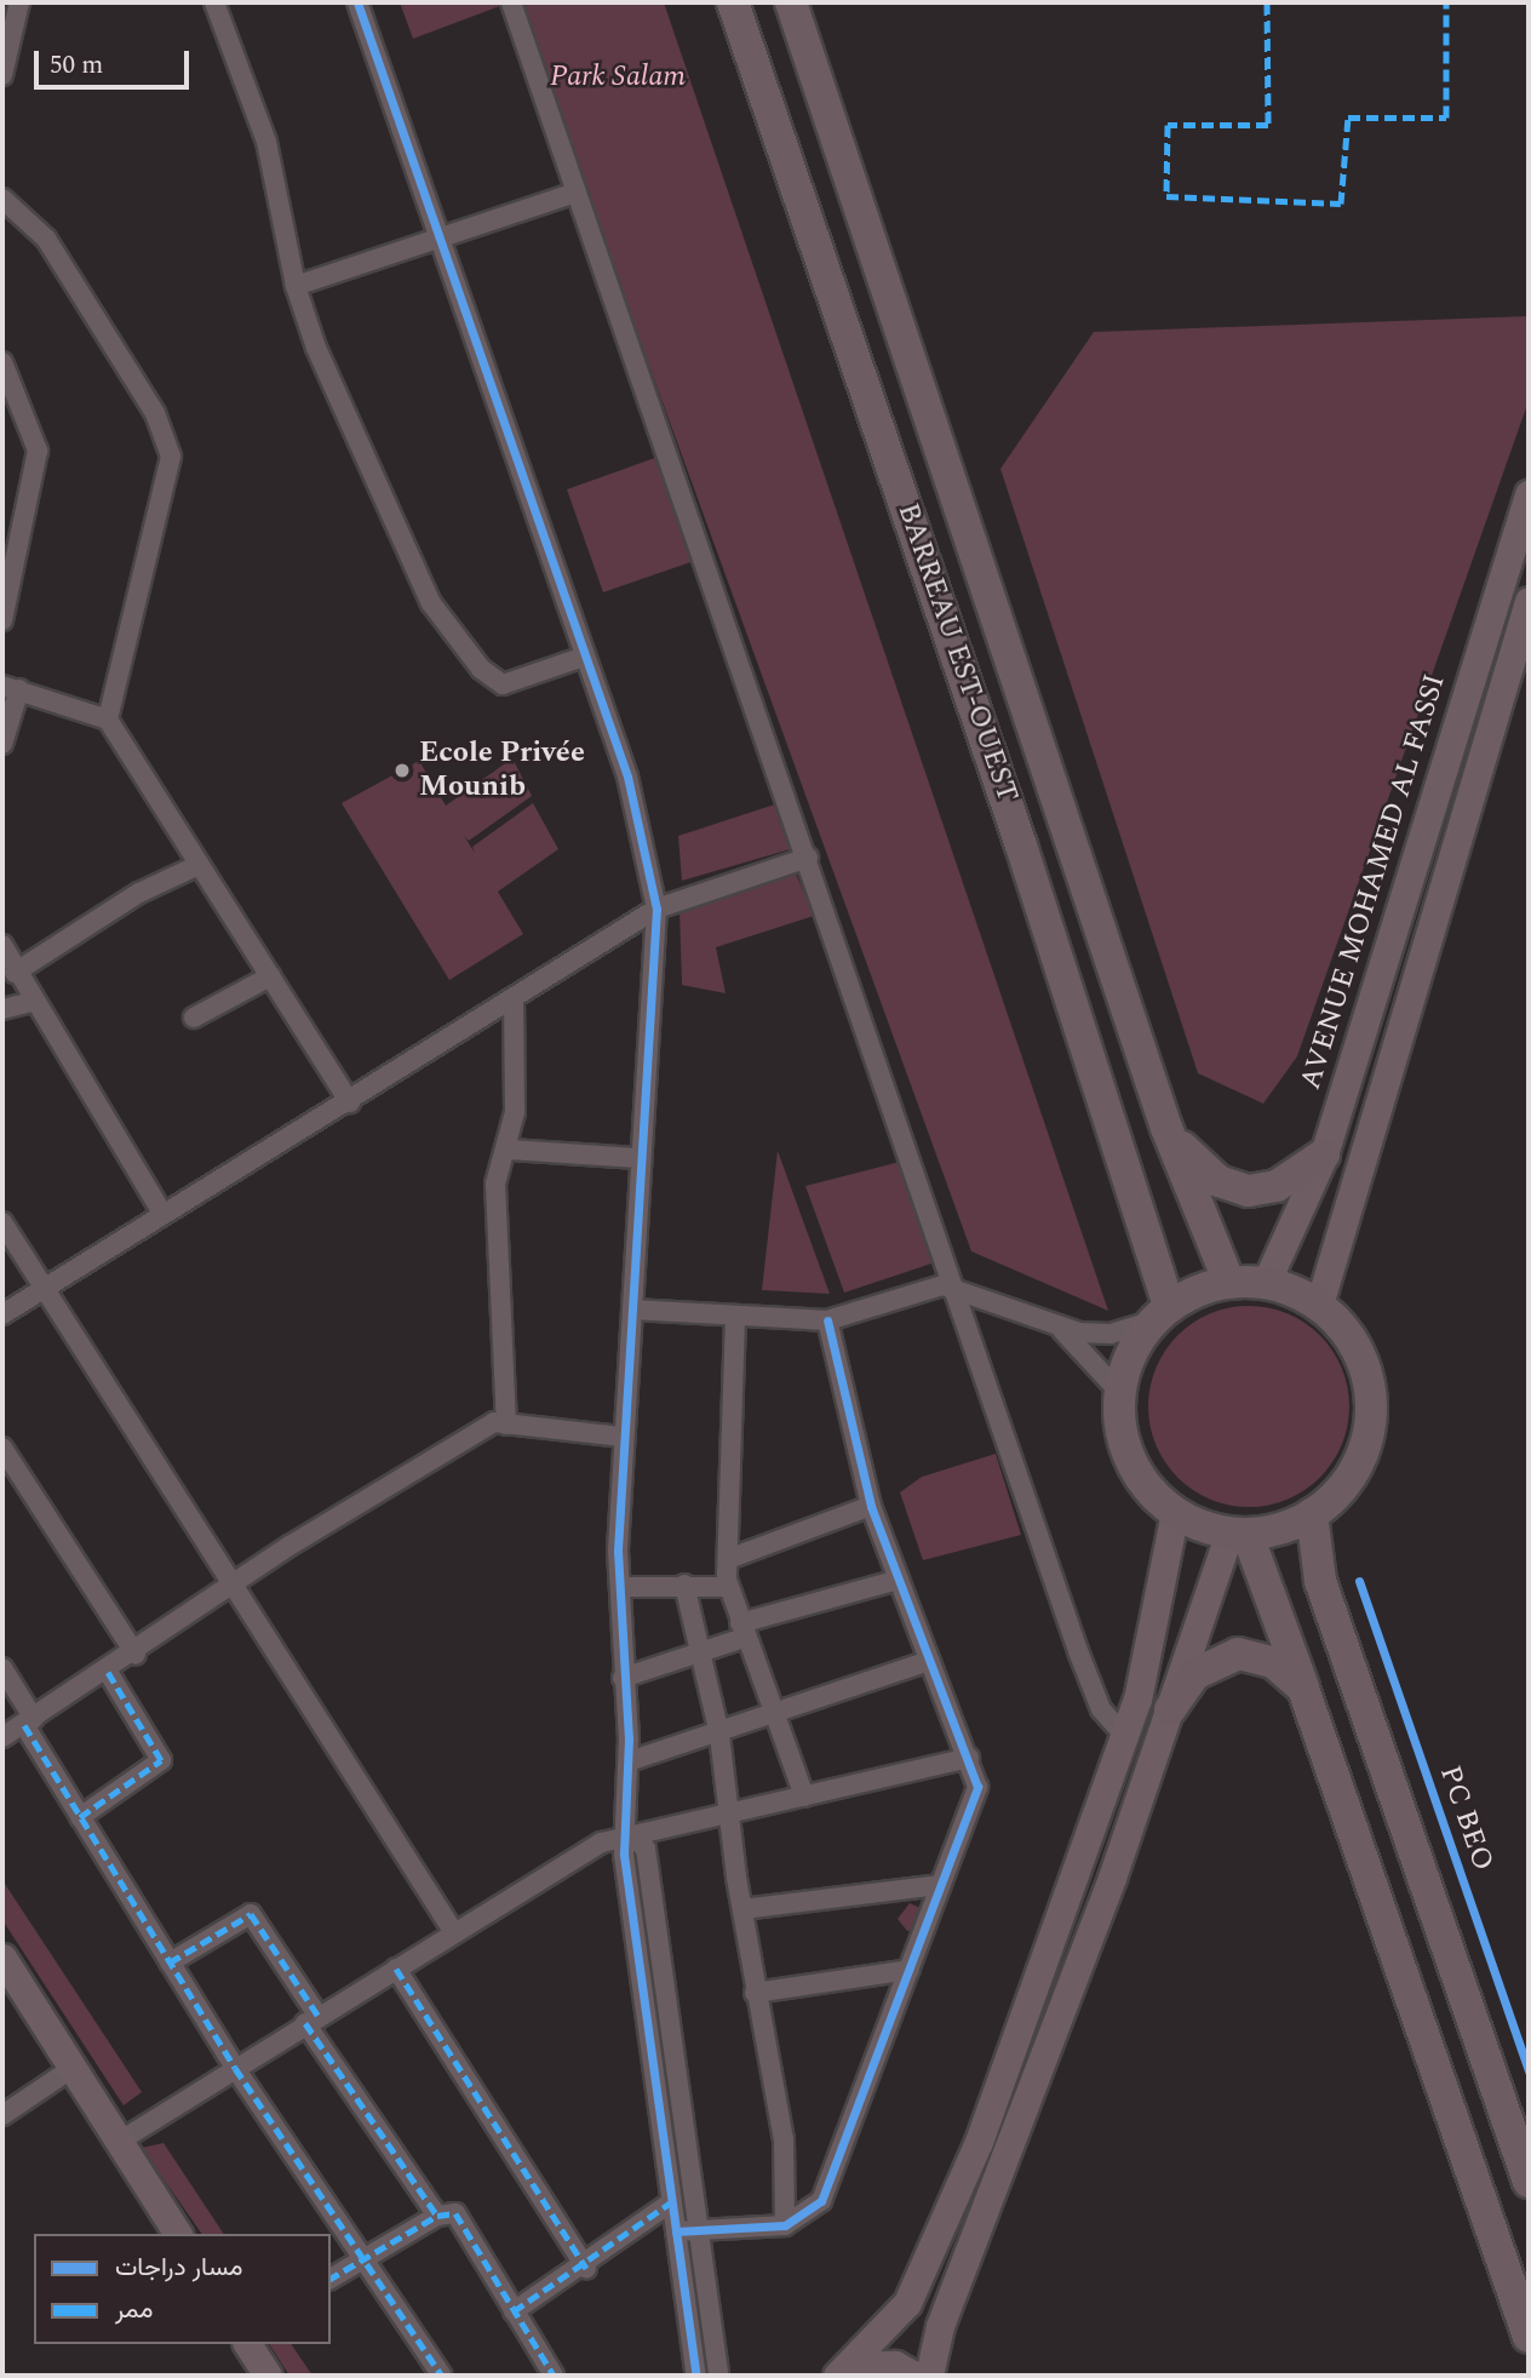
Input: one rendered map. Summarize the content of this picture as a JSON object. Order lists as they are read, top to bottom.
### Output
{
  "streets": {
    "main road": ["BARREAU EST-OUEST"],
    "street": ["AVENUE MOHAMED AL FASSI"],
    "cycle path": ["PC BEO"]
  },
  "crossings": [
    ["BARREAU EST-OUEST", "AVENUE MOHAMED AL FASSI"]
  ],
  "parks": ["Park Salam"],
  "places": ["Ecole Privée Mounib"],
  "legend": ["مسار دراجات", "ممر"],
  "scale_bar": "50 m"
}
